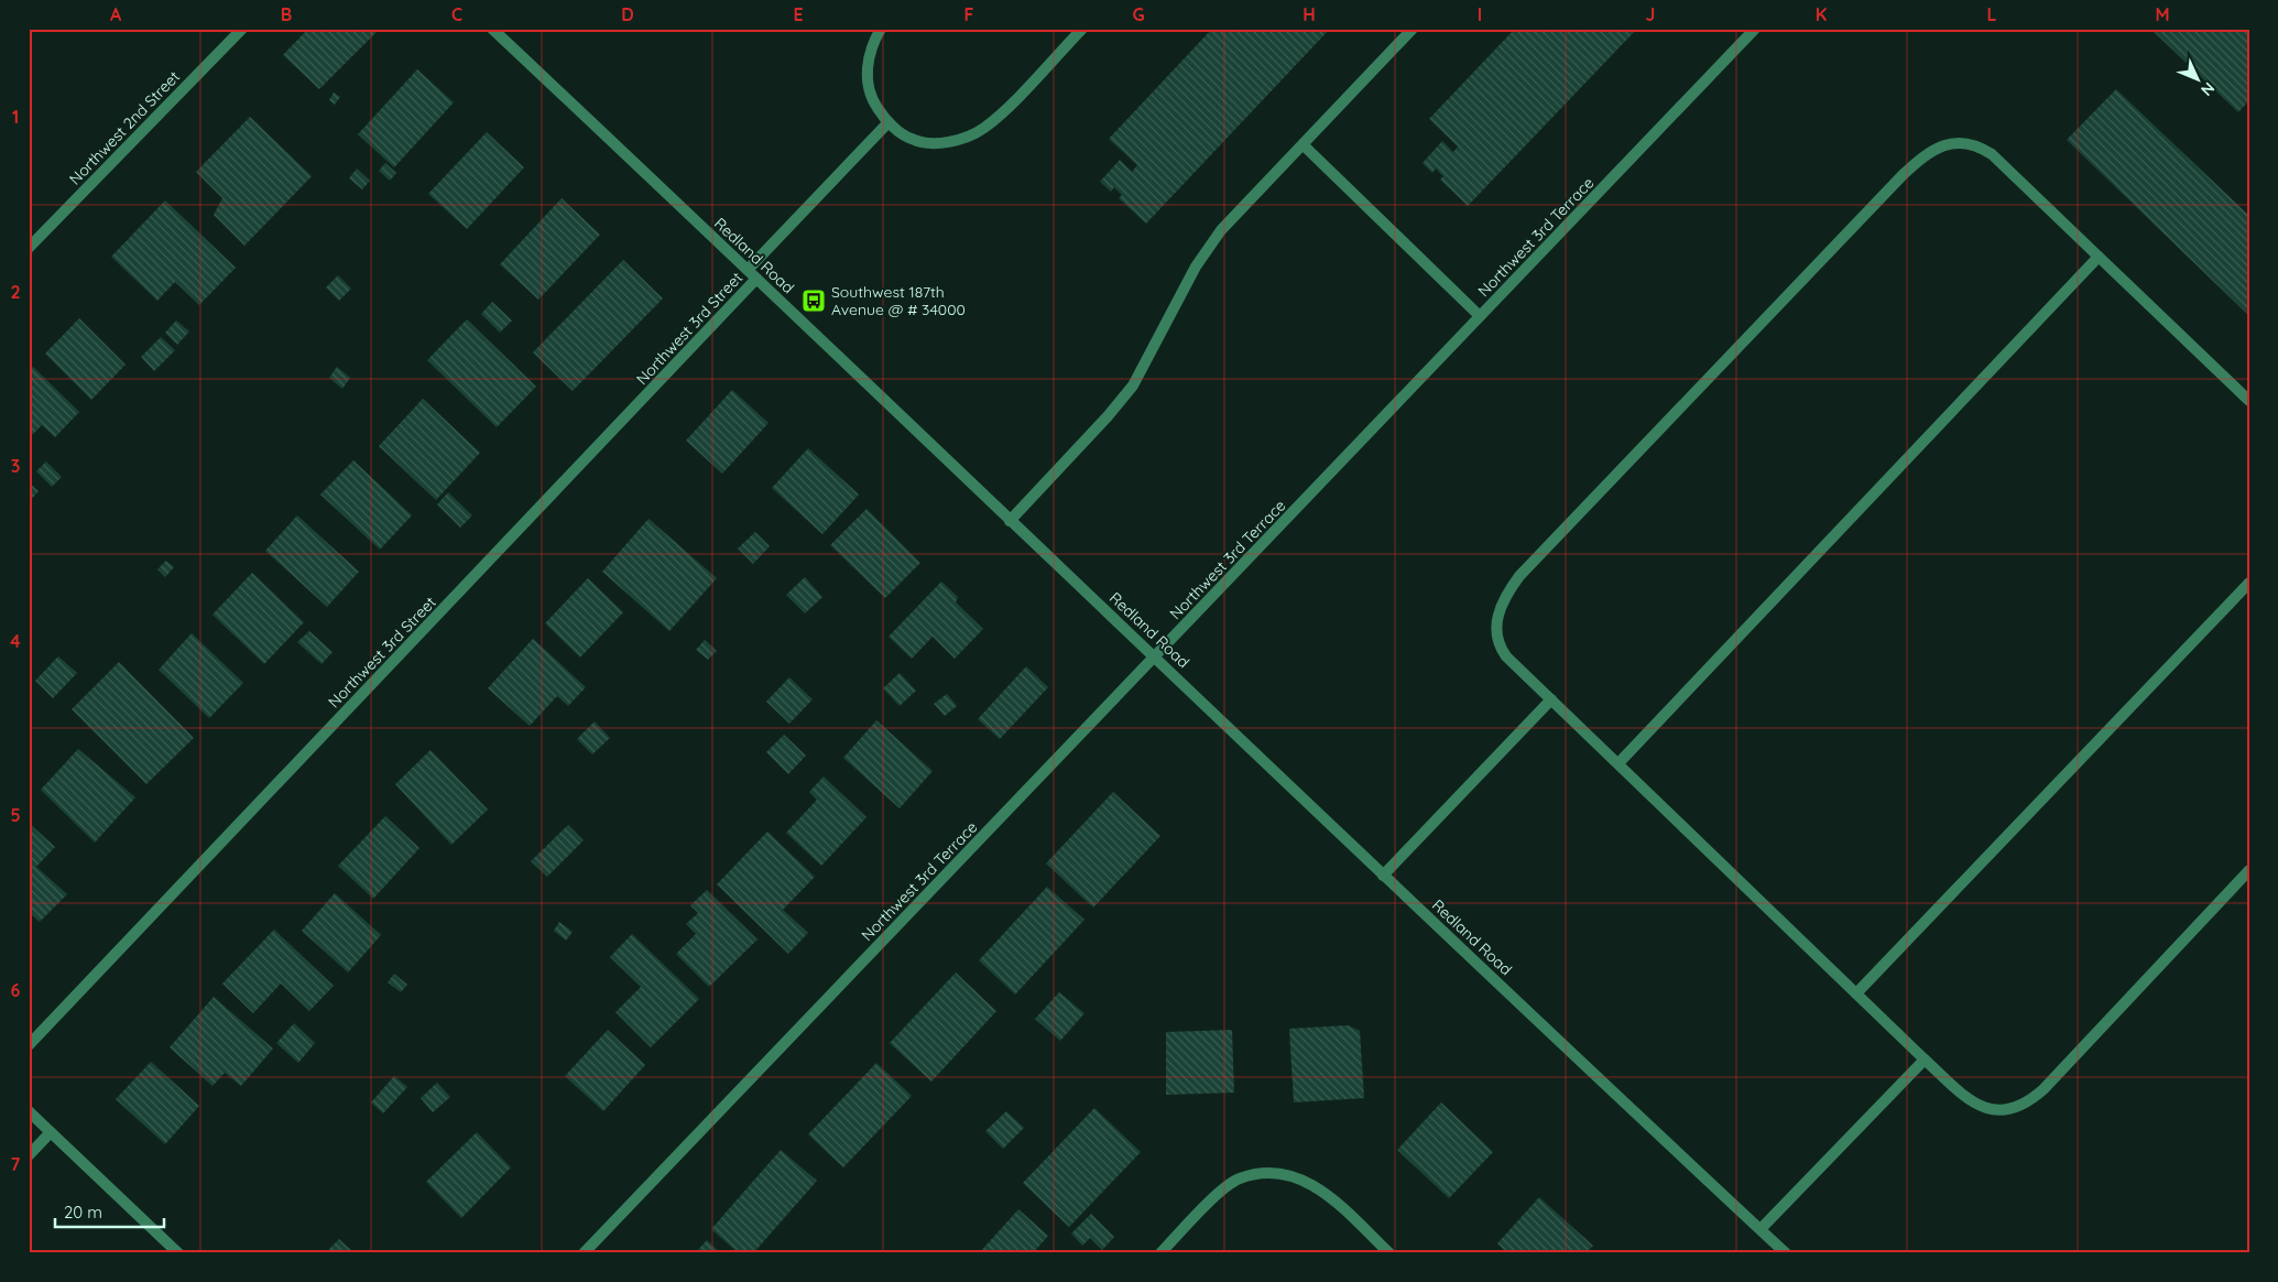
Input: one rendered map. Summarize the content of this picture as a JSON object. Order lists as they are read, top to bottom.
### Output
{
  "streets": {
    "street": [
      "Northwest 2nd Street",
      "Northwest 3rd Terrace",
      "Redland Road",
      "Northwest 3rd Street"
    ]
  },
  "crossings": [
    ["Northwest 3rd Terrace", "Redland Road"],
    ["Redland Road", "Northwest 3rd Street"]
  ],
  "places": {
    "bus stop": ["Southwest 187th Avenue @ # 34000"]
  },
  "scale_bar": "20 m",
  "north": "bottom right",
  "grid": {
    "columns": [
      "A",
      "B",
      "C",
      "D",
      "E",
      "F",
      "G",
      "H",
      "I",
      "J",
      "K",
      "L",
      "M"
    ],
    "rows": [
      "1",
      "2",
      "3",
      "4",
      "5",
      "6",
      "7"
    ]
  }
}
